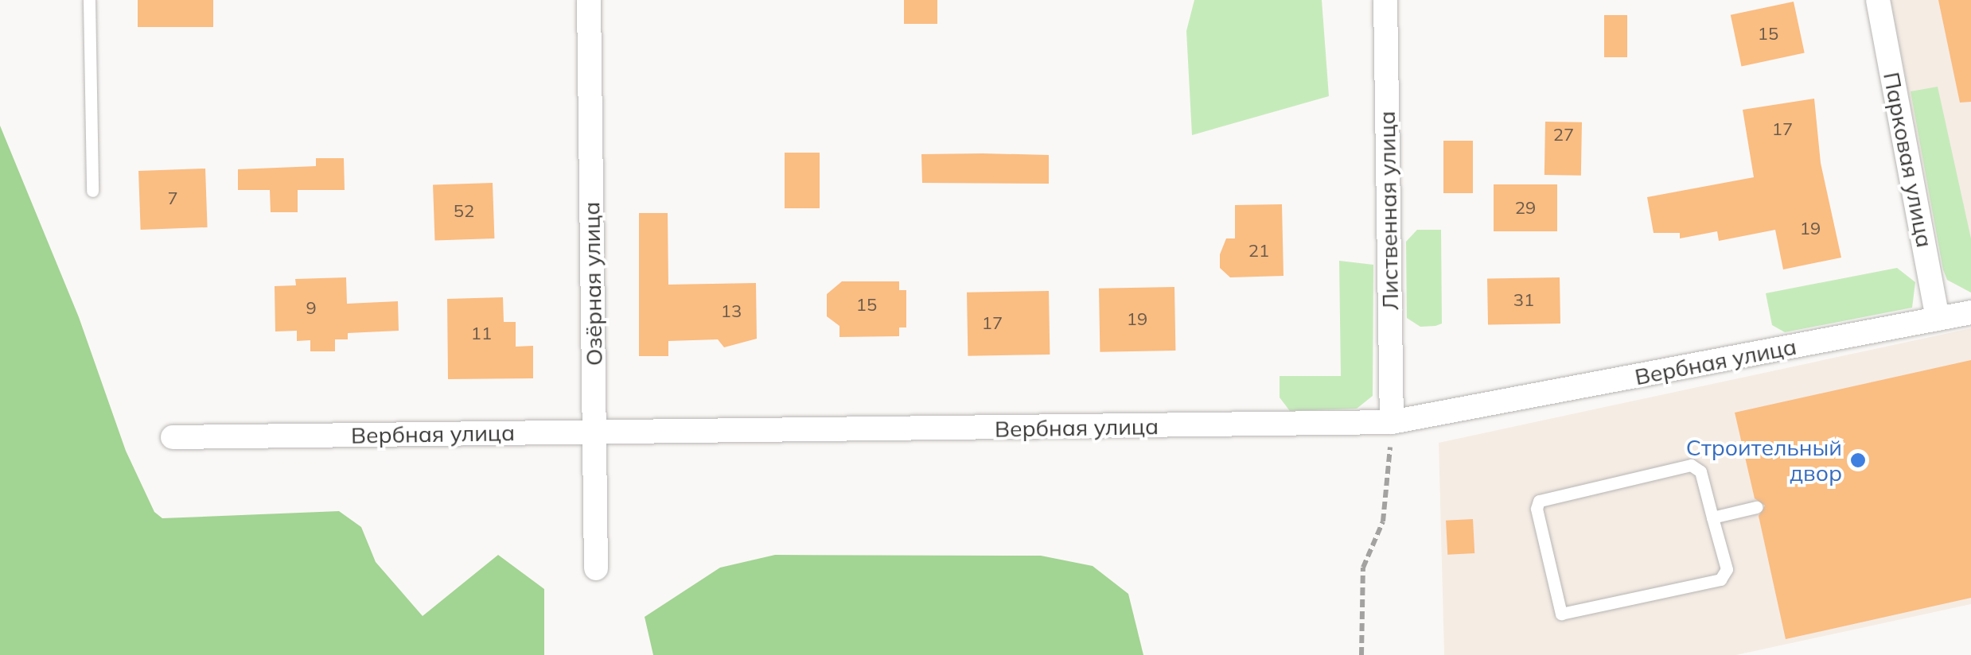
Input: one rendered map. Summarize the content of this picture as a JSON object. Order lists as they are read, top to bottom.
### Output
{
  "streets": {
    "street": [
      "Парковая улица",
      "Лиственная улица",
      "Озёрная улица",
      "Вербная улица"
    ]
  },
  "crossings": [
    ["Парковая улица", "Вербная улица"],
    ["Лиственная улица", "Вербная улица"],
    ["Озёрная улица", "Вербная улица"]
  ],
  "places": ["Строительный двор"],
  "house_numbers": [
    "15",
    "17",
    "27",
    "7",
    "29",
    "52",
    "19",
    "21",
    "31",
    "15",
    "9",
    "13",
    "19",
    "17",
    "11"
  ]
}
